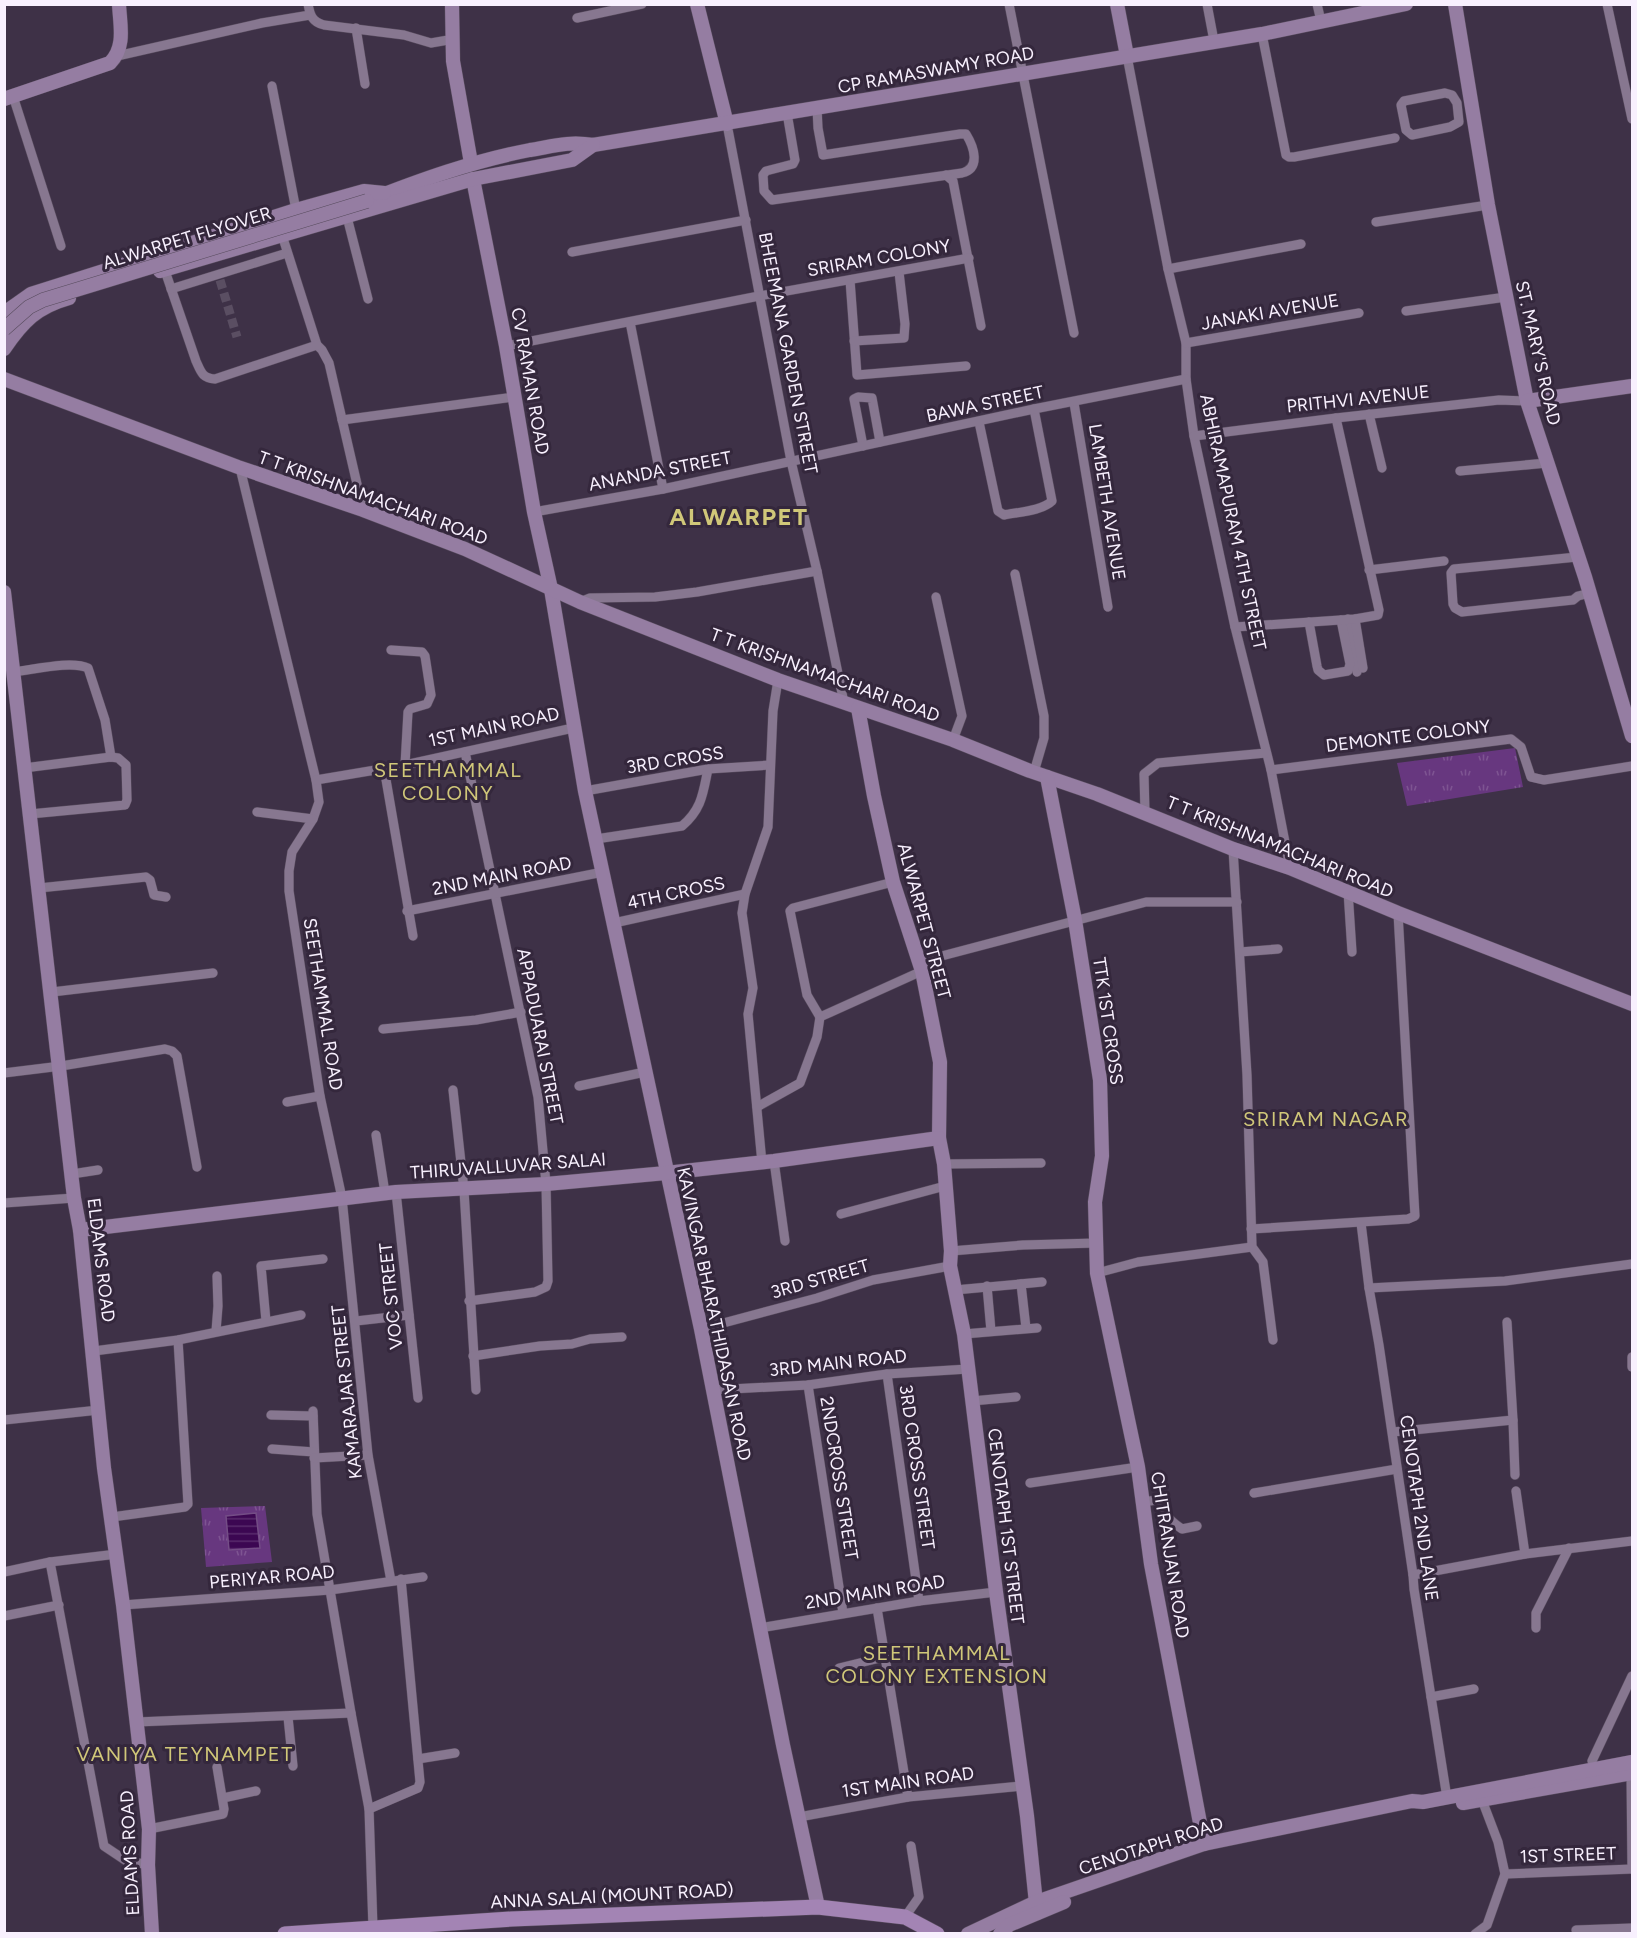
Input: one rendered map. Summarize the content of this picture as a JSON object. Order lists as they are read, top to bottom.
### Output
{
  "streets": {
    "main road": [
      "CP RAMASWAMY ROAD",
      "ALWARPET FLYOVER",
      "ST. MARY'S ROAD",
      "CV RAMAN ROAD",
      "T T KRISHNAMACHARI ROAD",
      "ABHIRAMAPURAM 4TH STREET",
      "ALWARPET STREET",
      "TTK 1ST CROSS",
      "THIRUVALLUVAR SALAI",
      "ELDAMS ROAD",
      "KAVINGAR BHARATHIDASAN ROAD",
      "CENOTAPH 1ST STREET",
      "CHITRANJAN ROAD",
      "CENOTAPH ROAD",
      "ANNA SALAI (MOUNT ROAD)"
    ],
    "street": [
      "SRIRAM COLONY",
      "JANAKI AVENUE",
      "BHEEMANA GARDEN STREET",
      "PRITHVI AVENUE",
      "BAWA STREET",
      "ANANDA STREET",
      "LAMBETH AVENUE",
      "1ST MAIN ROAD",
      "DEMONTE COLONY",
      "3RD CROSS",
      "2ND MAIN ROAD",
      "4TH CROSS",
      "SEETHAMMAL ROAD",
      "APPADUARAI STREET",
      "3RD STREET",
      "VOC STREET",
      "3RD MAIN ROAD",
      "KAMARAJAR STREET",
      "3RD CROSS STREET",
      "2NDCROSS STREET",
      "CENOTAPH 2ND LANE",
      "PERIYAR ROAD",
      "1ST STREET"
    ]
  },
  "crossings": [
    ["CP RAMASWAMY ROAD", "ALWARPET FLYOVER"],
    ["CP RAMASWAMY ROAD", "BHEEMANA GARDEN STREET"],
    ["CP RAMASWAMY ROAD", "ABHIRAMAPURAM 4TH STREET"],
    ["SRIRAM COLONY", "BHEEMANA GARDEN STREET"],
    ["SRIRAM COLONY", "CV RAMAN ROAD"],
    ["JANAKI AVENUE", "ABHIRAMAPURAM 4TH STREET"],
    ["BHEEMANA GARDEN STREET", "BAWA STREET"],
    ["BHEEMANA GARDEN STREET", "ANANDA STREET"],
    ["BHEEMANA GARDEN STREET", "T T KRISHNAMACHARI ROAD"],
    ["ST. MARY'S ROAD", "PRITHVI AVENUE"],
    ["CV RAMAN ROAD", "ANANDA STREET"],
    ["CV RAMAN ROAD", "T T KRISHNAMACHARI ROAD"],
    ["CV RAMAN ROAD", "1ST MAIN ROAD"],
    ["CV RAMAN ROAD", "KAVINGAR BHARATHIDASAN ROAD"],
    ["PRITHVI AVENUE", "ABHIRAMAPURAM 4TH STREET"],
    ["BAWA STREET", "ANANDA STREET"],
    ["BAWA STREET", "LAMBETH AVENUE"],
    ["BAWA STREET", "ABHIRAMAPURAM 4TH STREET"],
    ["T T KRISHNAMACHARI ROAD", "ABHIRAMAPURAM 4TH STREET"],
    ["T T KRISHNAMACHARI ROAD", "ALWARPET STREET"],
    ["T T KRISHNAMACHARI ROAD", "SEETHAMMAL ROAD"],
    ["T T KRISHNAMACHARI ROAD", "TTK 1ST CROSS"],
    ["ABHIRAMAPURAM 4TH STREET", "DEMONTE COLONY"],
    ["1ST MAIN ROAD", "SEETHAMMAL ROAD"],
    ["1ST MAIN ROAD", "APPADUARAI STREET"],
    ["1ST MAIN ROAD", "KAVINGAR BHARATHIDASAN ROAD"],
    ["1ST MAIN ROAD", "CENOTAPH 1ST STREET"],
    ["3RD CROSS", "KAVINGAR BHARATHIDASAN ROAD"],
    ["2ND MAIN ROAD", "APPADUARAI STREET"],
    ["2ND MAIN ROAD", "KAVINGAR BHARATHIDASAN ROAD"],
    ["2ND MAIN ROAD", "3RD CROSS STREET"],
    ["2ND MAIN ROAD", "2NDCROSS STREET"],
    ["2ND MAIN ROAD", "CENOTAPH 1ST STREET"],
    ["4TH CROSS", "KAVINGAR BHARATHIDASAN ROAD"],
    ["ALWARPET STREET", "THIRUVALLUVAR SALAI"],
    ["ALWARPET STREET", "CENOTAPH 1ST STREET"],
    ["SEETHAMMAL ROAD", "THIRUVALLUVAR SALAI"],
    ["SEETHAMMAL ROAD", "KAMARAJAR STREET"],
    ["TTK 1ST CROSS", "CHITRANJAN ROAD"],
    ["APPADUARAI STREET", "THIRUVALLUVAR SALAI"],
    ["THIRUVALLUVAR SALAI", "ELDAMS ROAD"],
    ["THIRUVALLUVAR SALAI", "VOC STREET"],
    ["THIRUVALLUVAR SALAI", "KAVINGAR BHARATHIDASAN ROAD"],
    ["THIRUVALLUVAR SALAI", "KAMARAJAR STREET"],
    ["ELDAMS ROAD", "PERIYAR ROAD"],
    ["3RD STREET", "KAVINGAR BHARATHIDASAN ROAD"],
    ["3RD STREET", "CENOTAPH 1ST STREET"],
    ["KAVINGAR BHARATHIDASAN ROAD", "3RD MAIN ROAD"],
    ["KAVINGAR BHARATHIDASAN ROAD", "ANNA SALAI (MOUNT ROAD)"],
    ["3RD MAIN ROAD", "3RD CROSS STREET"],
    ["3RD MAIN ROAD", "2NDCROSS STREET"],
    ["3RD MAIN ROAD", "CENOTAPH 1ST STREET"],
    ["KAMARAJAR STREET", "PERIYAR ROAD"],
    ["KAMARAJAR STREET", "ANNA SALAI (MOUNT ROAD)"],
    ["CENOTAPH 2ND LANE", "CENOTAPH ROAD"],
    ["CENOTAPH 1ST STREET", "CENOTAPH ROAD"],
    ["CHITRANJAN ROAD", "CENOTAPH ROAD"]
  ],
  "districts": [
    "ALWARPET",
    "SEETHAMMAL COLONY",
    "SRIRAM NAGAR",
    "SEETHAMMAL COLONY EXTENSION",
    "VANIYA TEYNAMPET"
  ]
}
